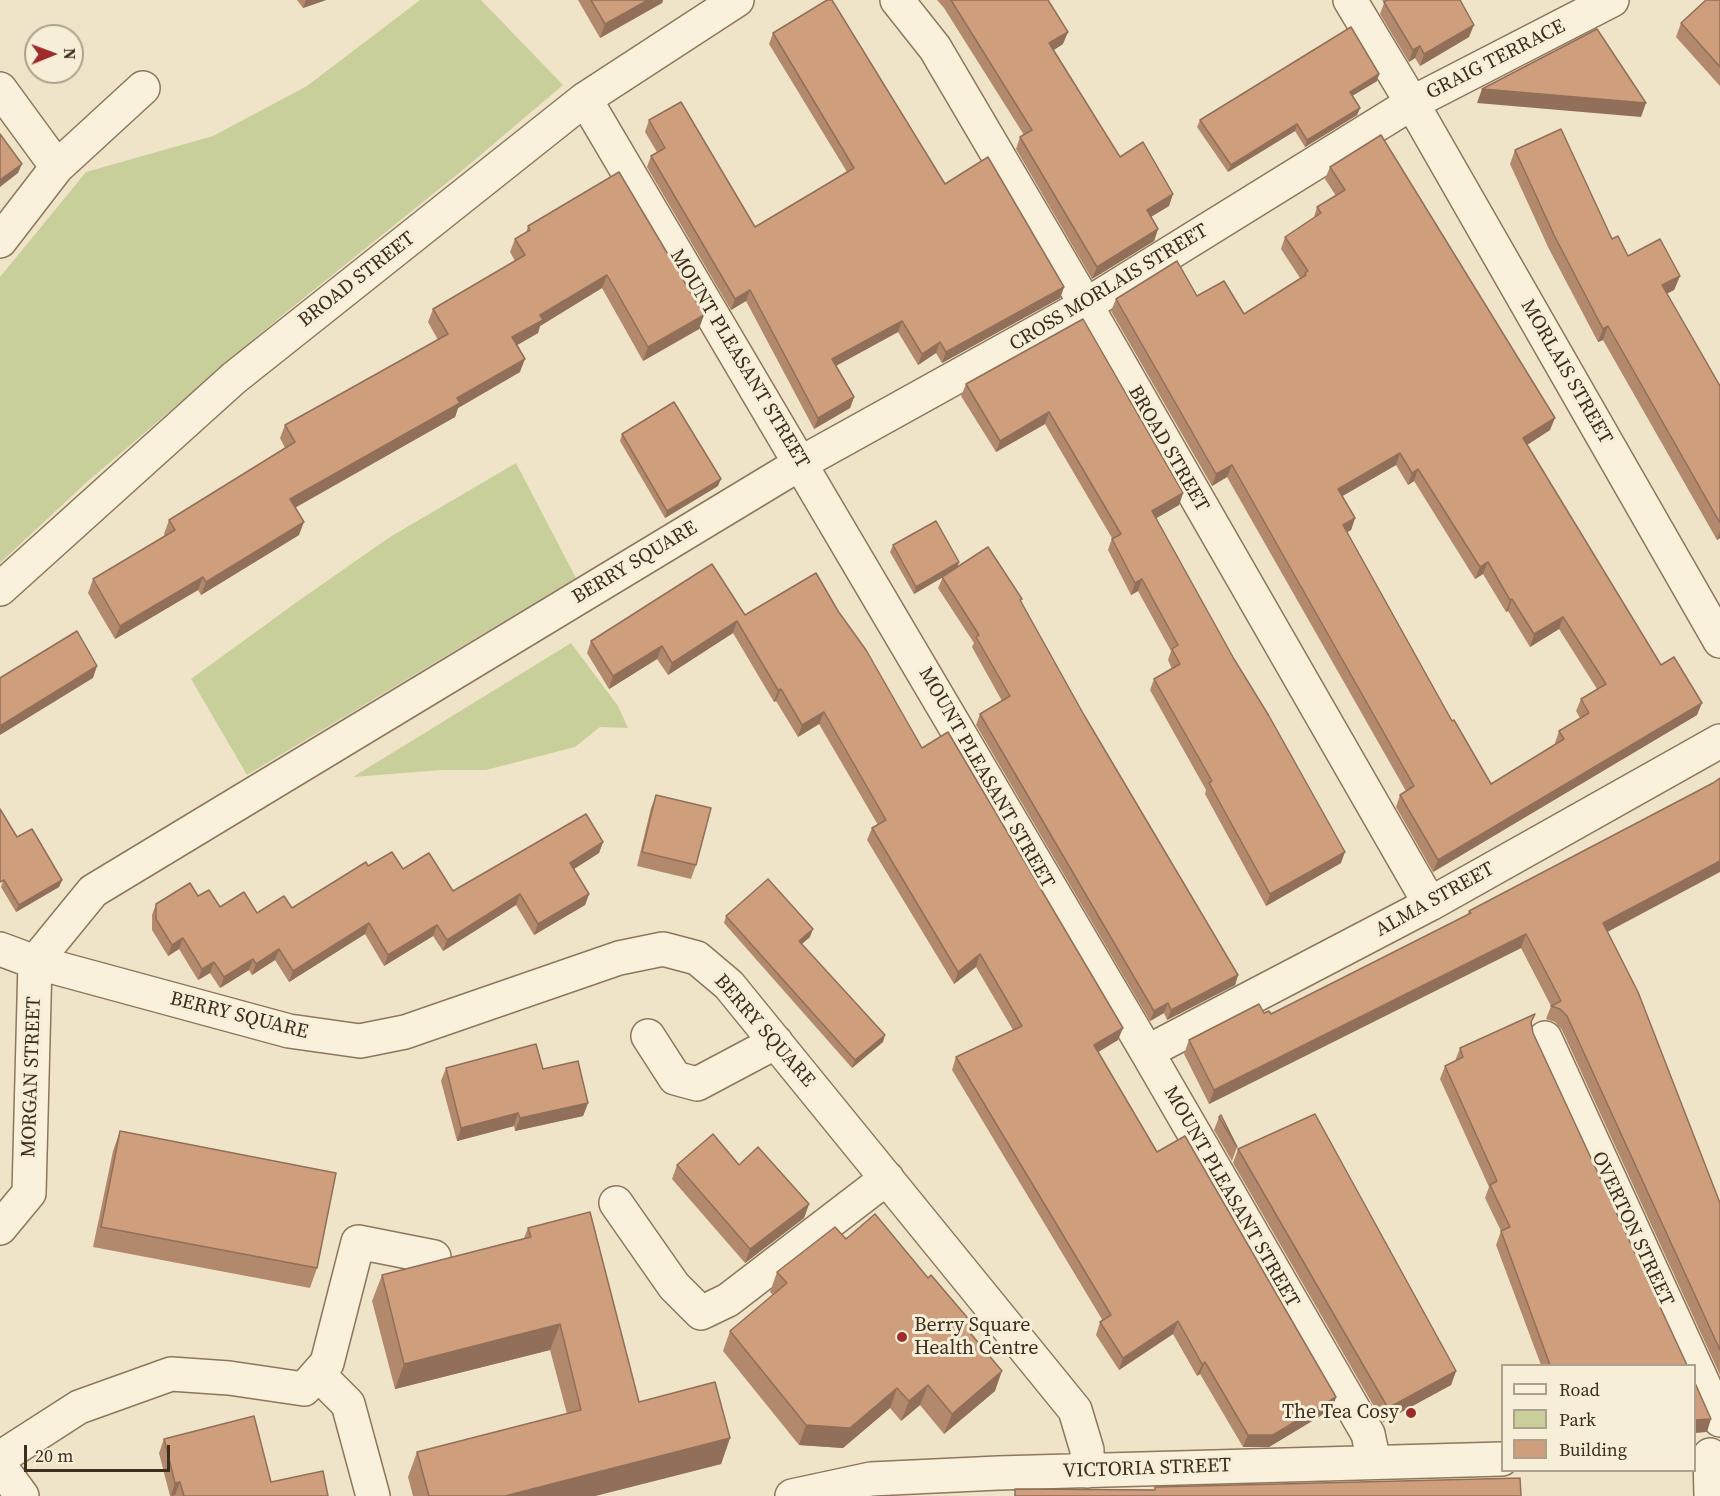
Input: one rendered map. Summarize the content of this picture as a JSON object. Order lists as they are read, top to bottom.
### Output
{
  "streets": {
    "street": [
      "GRAIG TERRACE",
      "BROAD STREET",
      "CROSS MORLAIS STREET",
      "MOUNT PLEASANT STREET",
      "MORLAIS STREET",
      "BERRY SQUARE",
      "ALMA STREET",
      "MORGAN STREET",
      "OVERTON STREET",
      "VICTORIA STREET"
    ]
  },
  "crossings": [
    ["GRAIG TERRACE", "CROSS MORLAIS STREET"],
    ["GRAIG TERRACE", "MORLAIS STREET"],
    ["BROAD STREET", "CROSS MORLAIS STREET"],
    ["BROAD STREET", "MOUNT PLEASANT STREET"],
    ["BROAD STREET", "ALMA STREET"],
    ["CROSS MORLAIS STREET", "MOUNT PLEASANT STREET"],
    ["CROSS MORLAIS STREET", "MORLAIS STREET"],
    ["CROSS MORLAIS STREET", "BERRY SQUARE"],
    ["MOUNT PLEASANT STREET", "BERRY SQUARE"],
    ["MOUNT PLEASANT STREET", "ALMA STREET"],
    ["MOUNT PLEASANT STREET", "VICTORIA STREET"],
    ["BERRY SQUARE", "MORGAN STREET"],
    ["BERRY SQUARE", "VICTORIA STREET"]
  ],
  "places": ["Berry Square Health Centre", "The Tea Cosy"],
  "legend": ["Road", "Park", "Building"],
  "scale_bar": "20 m",
  "north": "right"
}
